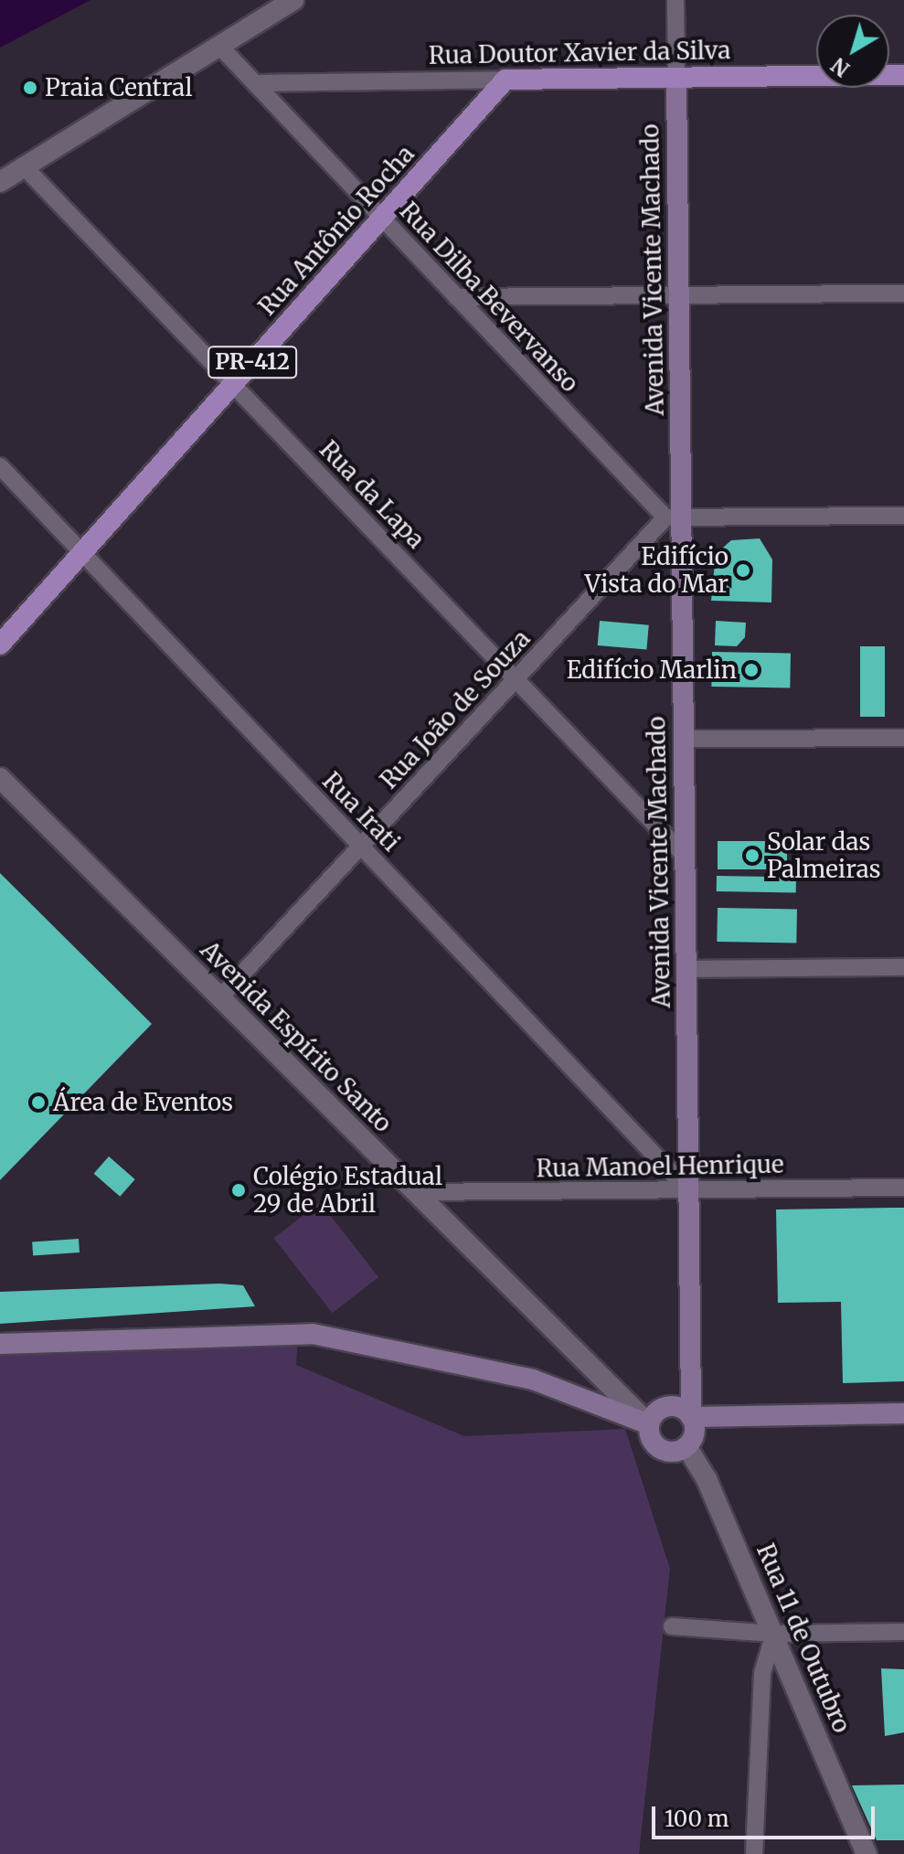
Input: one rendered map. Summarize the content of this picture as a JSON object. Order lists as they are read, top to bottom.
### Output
{
  "streets": {
    "main road": [
      "Rua Doutor Xavier da Silva",
      "Rua Antônio Rocha",
      "Avenida Vicente Machado",
      "PR-412"
    ],
    "street": [
      "Rua Dilba Bevervanso",
      "Rua da Lapa",
      "Rua João de Souza",
      "Rua Irati",
      "Avenida Espírito Santo",
      "Rua Manoel Henrique",
      "Rua 11 de Outubro"
    ]
  },
  "crossings": [
    ["Rua Doutor Xavier da Silva", "Rua Antônio Rocha"],
    ["Rua Doutor Xavier da Silva", "Avenida Vicente Machado"],
    ["Rua Doutor Xavier da Silva", "Rua Dilba Bevervanso"],
    ["Rua Antônio Rocha", "Rua Dilba Bevervanso"],
    ["Rua Antônio Rocha", "Rua da Lapa"],
    ["Rua Antônio Rocha", "Rua Irati"],
    ["Avenida Vicente Machado", "Rua Dilba Bevervanso"],
    ["Avenida Vicente Machado", "Rua da Lapa"],
    ["Avenida Vicente Machado", "Rua João de Souza"],
    ["Avenida Vicente Machado", "Rua Irati"],
    ["Avenida Vicente Machado", "Avenida Espírito Santo"],
    ["Avenida Vicente Machado", "Rua Manoel Henrique"],
    ["Avenida Vicente Machado", "Rua 11 de Outubro"],
    ["Rua Dilba Bevervanso", "Rua João de Souza"],
    ["Rua da Lapa", "Rua João de Souza"],
    ["Rua João de Souza", "Rua Irati"],
    ["Rua João de Souza", "Avenida Espírito Santo"],
    ["Rua Irati", "Rua Manoel Henrique"],
    ["Avenida Espírito Santo", "Rua Manoel Henrique"],
    ["Avenida Espírito Santo", "Rua 11 de Outubro"]
  ],
  "places": [
    "Praia Central",
    "Edifício Vista do Mar",
    "Edifício Marlin",
    "Solar das Palmeiras",
    "Área de Eventos",
    "Colégio Estadual 29 de Abril"
  ],
  "scale_bar": "100 m",
  "north": "bottom left"
}
